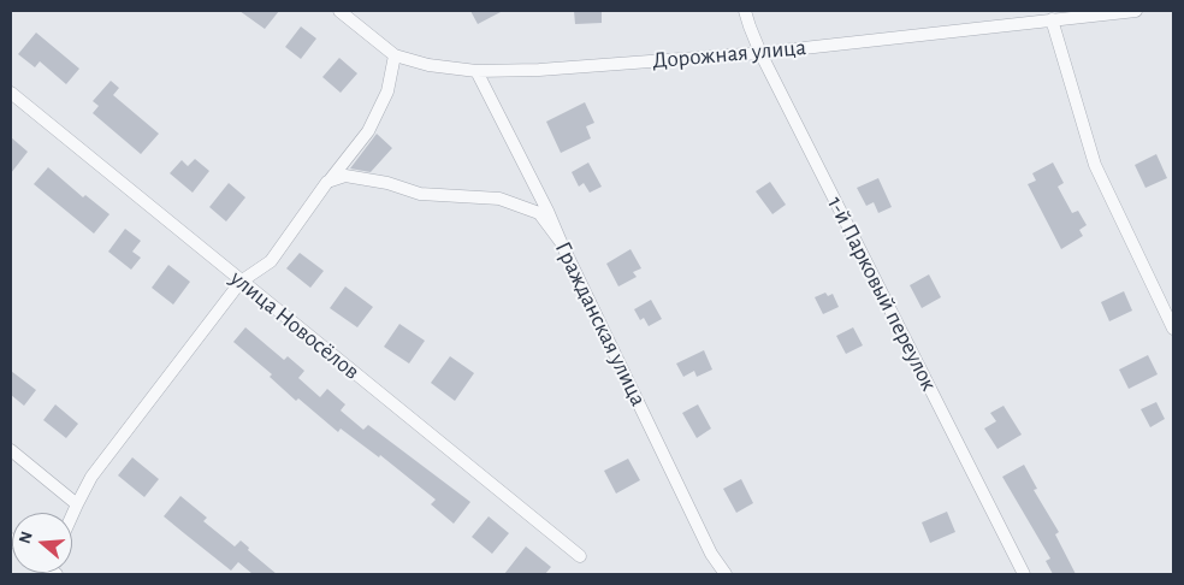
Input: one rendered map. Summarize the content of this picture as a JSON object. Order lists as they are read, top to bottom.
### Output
{
  "streets": {
    "street": [
      "Дорожная улица",
      "1-й Парковый переулок",
      "Гражданская улица",
      "улица Новосёлов"
    ]
  },
  "crossings": [
    ["Дорожная улица", "1-й Парковый переулок"],
    ["Дорожная улица", "Гражданская улица"]
  ],
  "north": "left"
}
